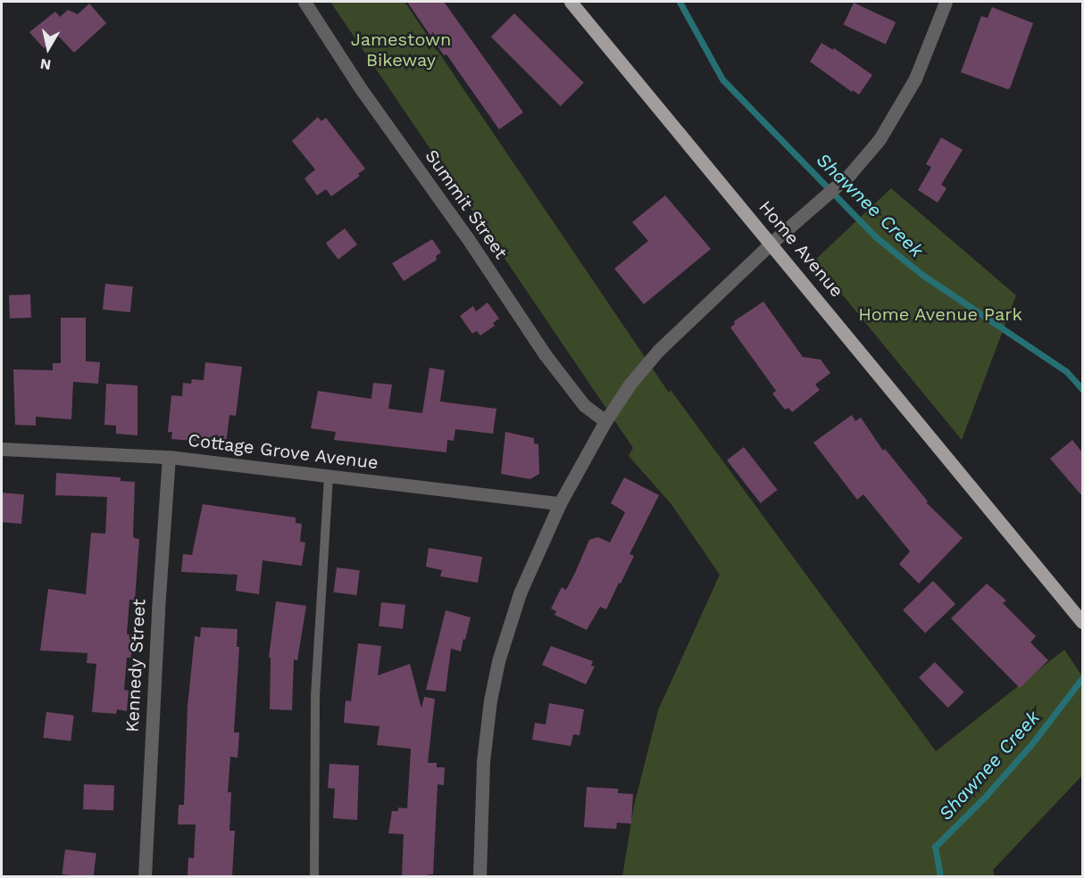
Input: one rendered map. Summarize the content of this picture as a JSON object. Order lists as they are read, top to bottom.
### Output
{
  "streets": {
    "main road": ["Home Avenue"],
    "street": ["Summit Street", "Cottage Grove Avenue", "Kennedy Street"]
  },
  "crossings": [
    ["Cottage Grove Avenue", "Kennedy Street"]
  ],
  "water": ["Shawnee Creek"],
  "parks": ["Jamestown Bikeway", "Home Avenue Park"],
  "north": "bottom"
}
